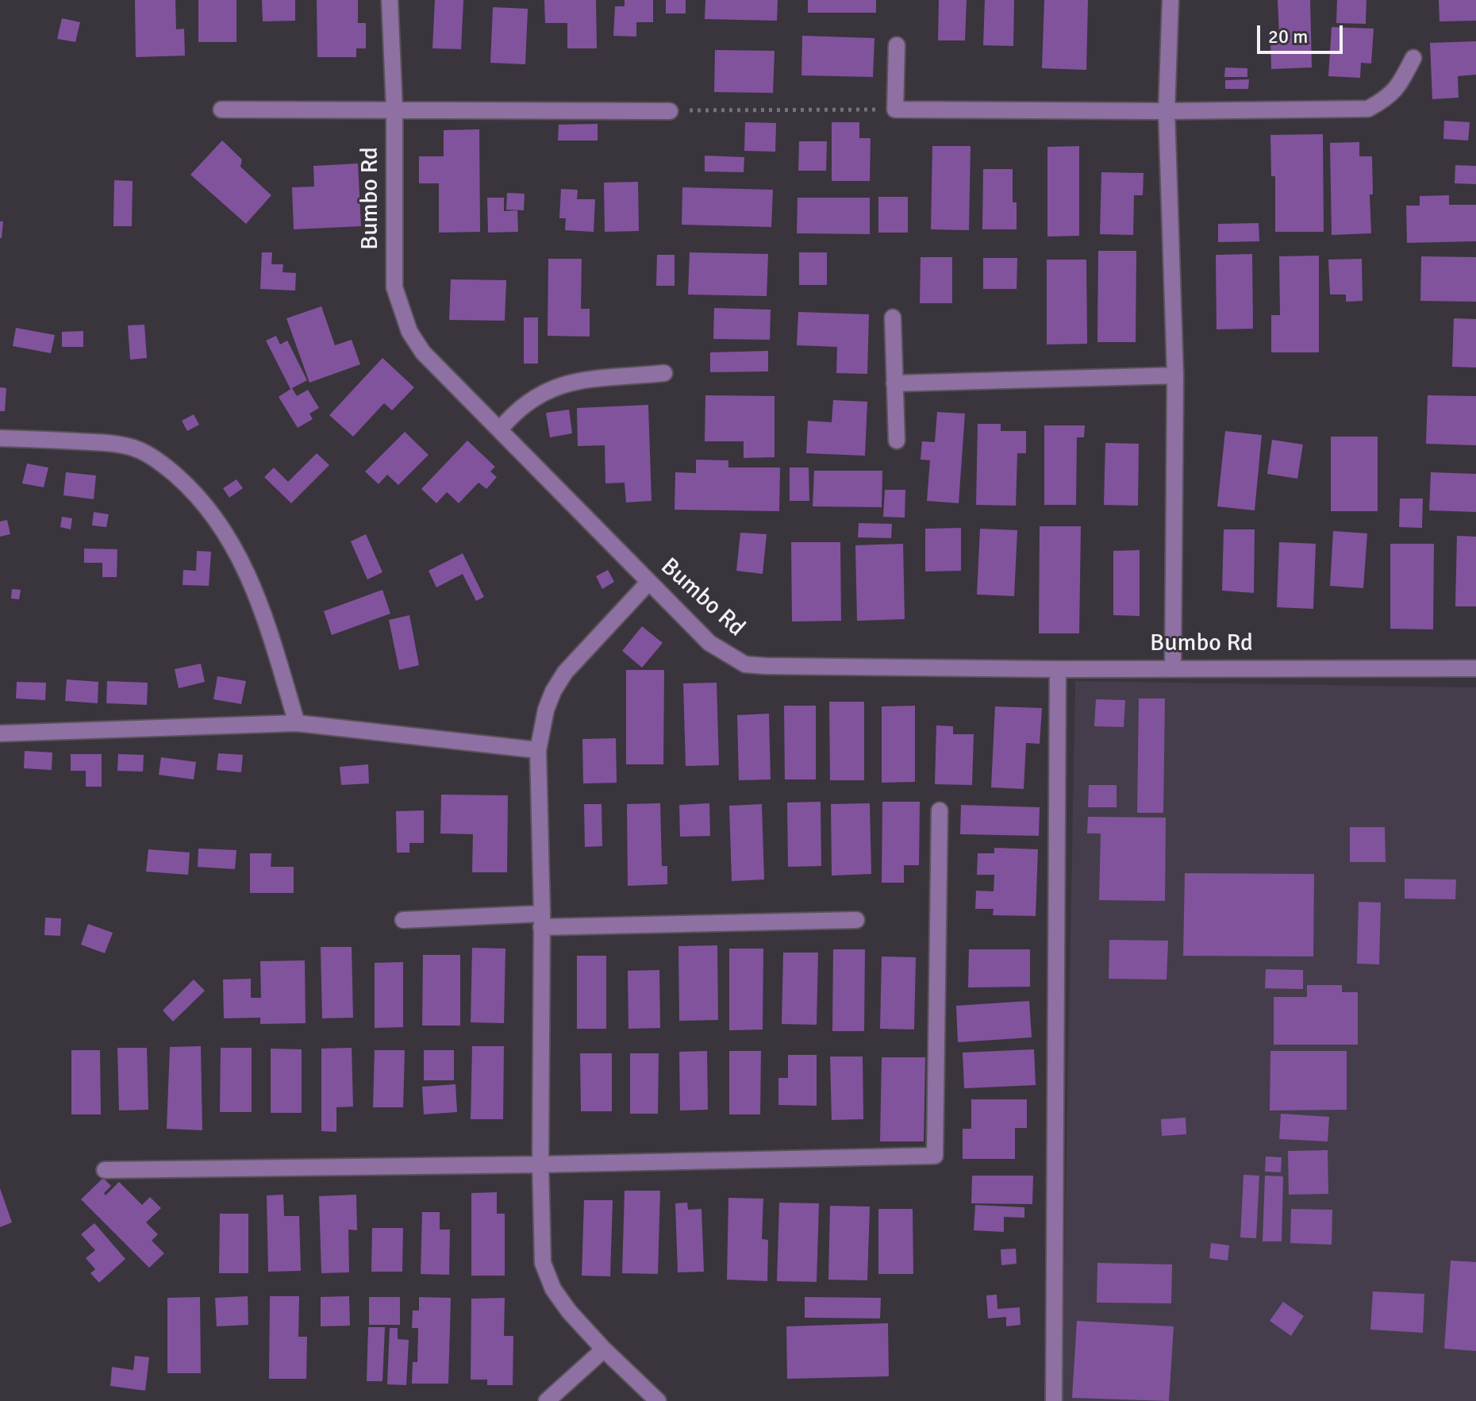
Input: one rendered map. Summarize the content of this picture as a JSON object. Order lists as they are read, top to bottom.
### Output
{
  "streets": {
    "street": ["Bumbo Rd"]
  },
  "scale_bar": "20 m"
}
